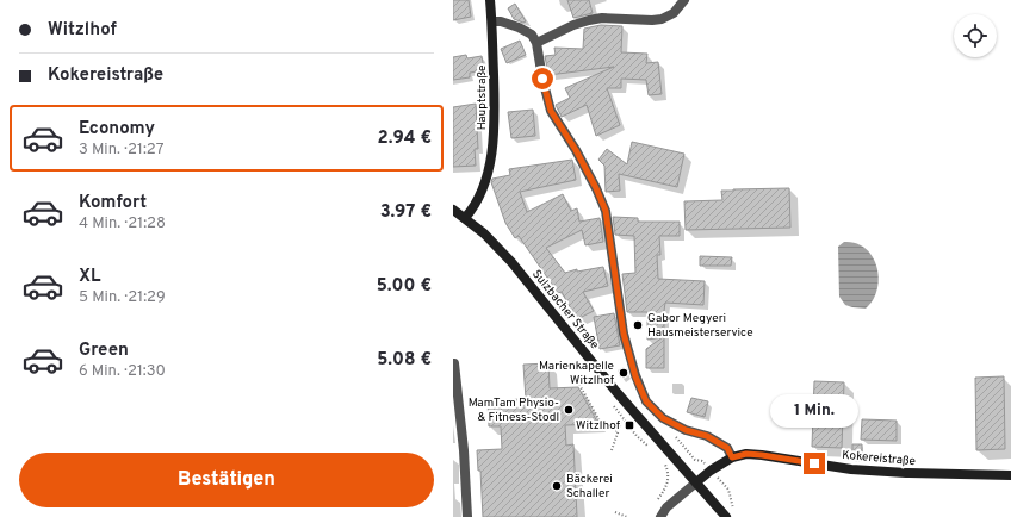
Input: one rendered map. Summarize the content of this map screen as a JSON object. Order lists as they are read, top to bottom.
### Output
{
  "streets": {
    "street": ["Hauptstraße", "Sulzbacher Straße", "Kokereistraße"]
  },
  "crossings": [
    ["Hauptstraße", "Sulzbacher Straße"],
    ["Sulzbacher Straße", "Kokereistraße"]
  ],
  "places": {
    "other": [
      "Gabor Megyeri Hausmeisterservice",
      "Marienkapelle Witzlhof",
      "MamTam Physio- & Fitness-Stodl",
      "Bäckerei Schaller"
    ],
    "transit": ["Witzlhof"]
  },
  "page": {
    "banner": ["Witzlhof", "Kokereistraße"],
    "list": [
      {
        "name": "Economy",
        "note": "3 Min. · 21:27",
        "value": "2.94 €"
      },
      {
        "name": "Komfort",
        "note": "4 Min. · 21:28",
        "value": "3.97 €"
      },
      {
        "name": "XL",
        "note": "5 Min. · 21:29",
        "value": "5.00 €"
      },
      {
        "name": "Green",
        "note": "6 Min. · 21:30",
        "value": "5.08 €"
      }
    ],
    "bubble": "1 Min.",
    "buttons": "Bestätigen"
  }
}
